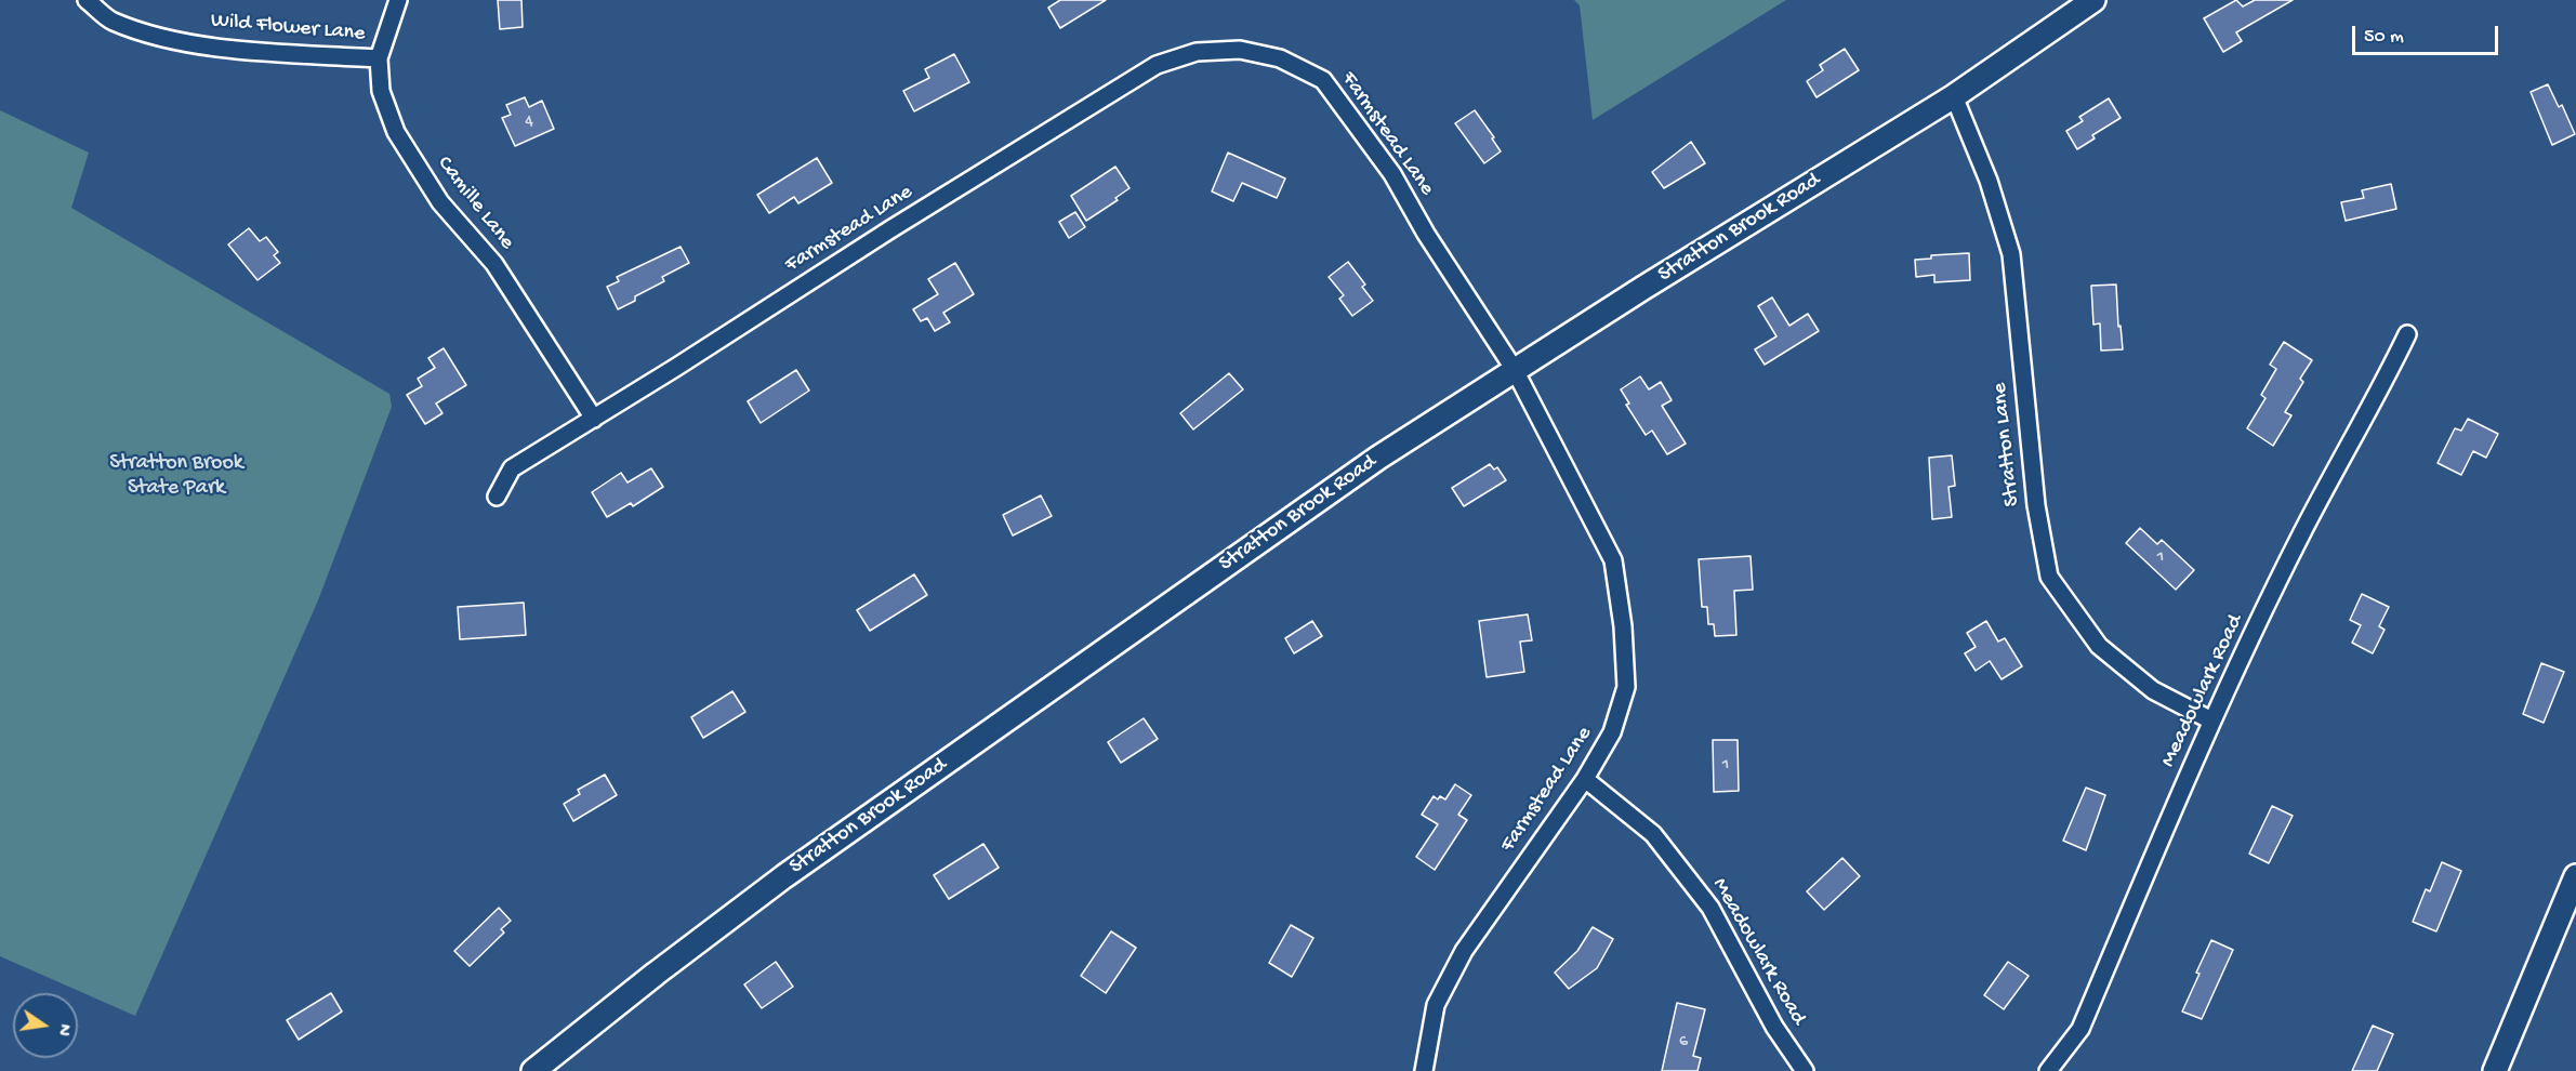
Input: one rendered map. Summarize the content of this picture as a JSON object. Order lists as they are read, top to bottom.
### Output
{
  "streets": {
    "street": [
      "Wild Flower Lane",
      "Farmstead Lane",
      "Camille Lane",
      "Stratton Brook Road",
      "Stratton Lane",
      "Meadowlark Road"
    ]
  },
  "crossings": [
    ["Wild Flower Lane", "Camille Lane"],
    ["Farmstead Lane", "Camille Lane"],
    ["Farmstead Lane", "Stratton Brook Road"],
    ["Farmstead Lane", "Meadowlark Road"],
    ["Stratton Brook Road", "Stratton Lane"],
    ["Stratton Lane", "Meadowlark Road"]
  ],
  "parks": ["Stratton Brook State Park"],
  "house_numbers": [
    "4",
    "1",
    "1",
    "6"
  ],
  "scale_bar": "50 m",
  "north": "right"
}
